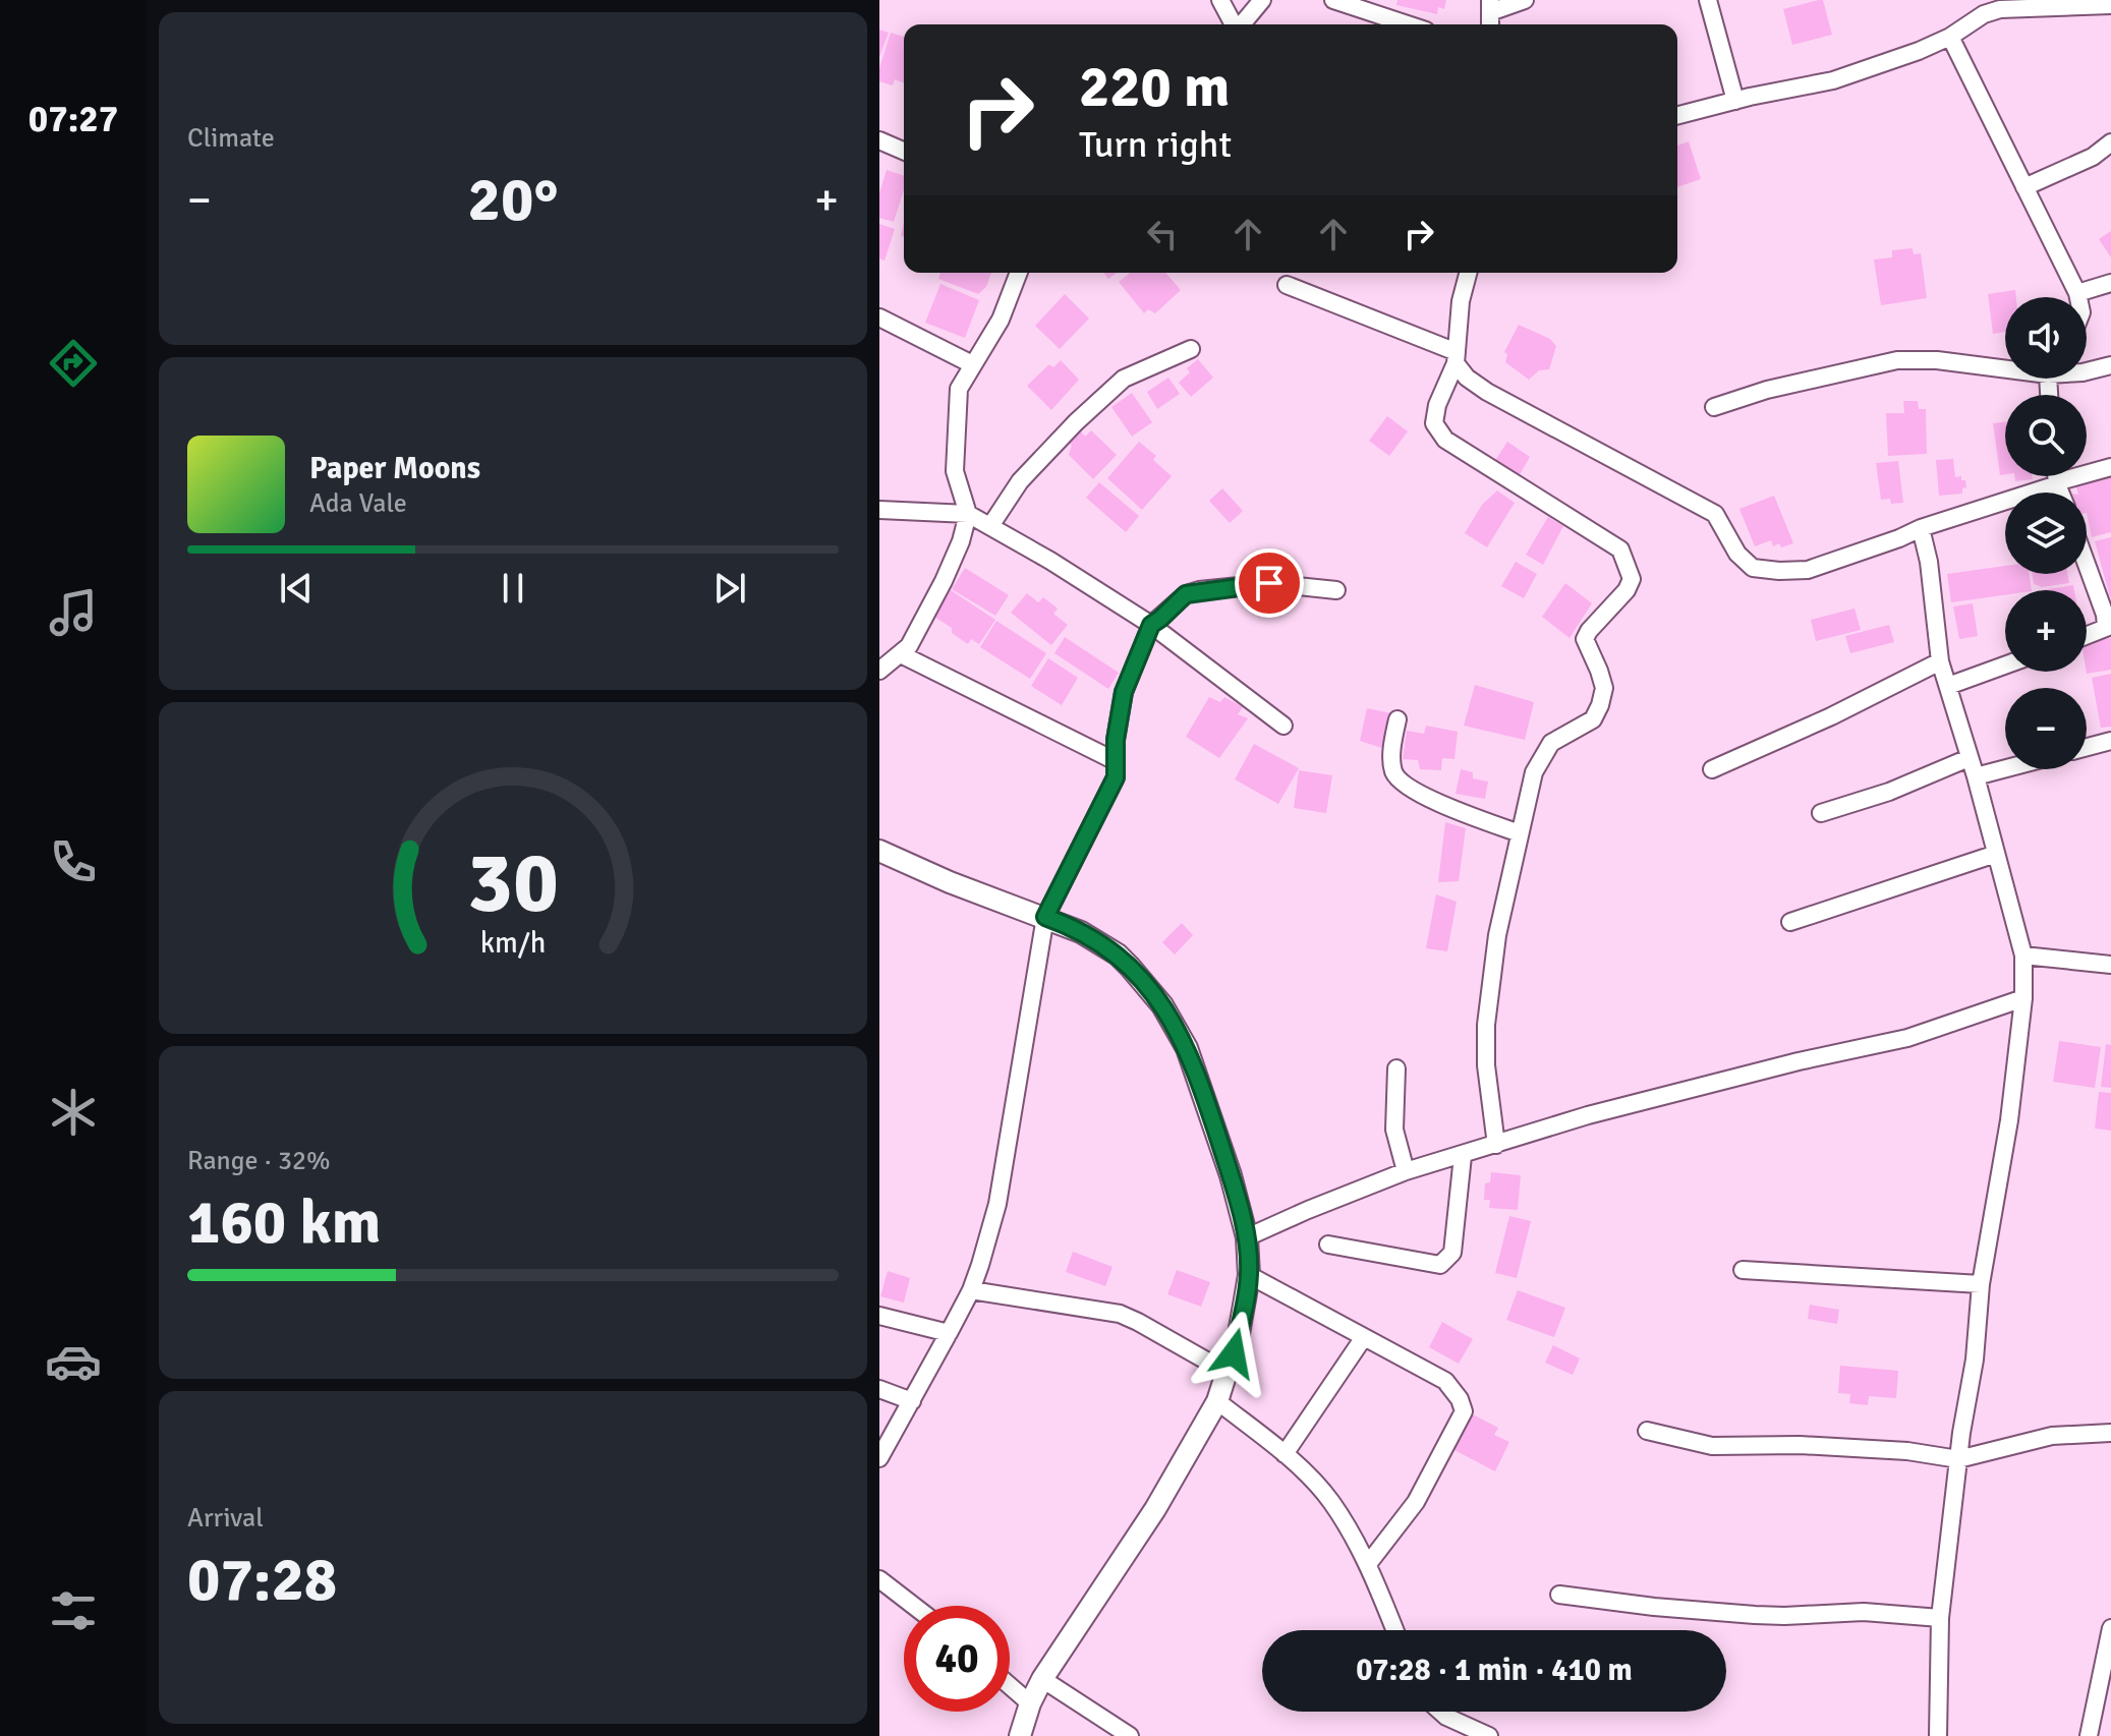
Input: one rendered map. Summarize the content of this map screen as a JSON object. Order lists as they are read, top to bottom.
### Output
{
  "page": {
    "tabs": "07:27",
    "tile": [
      "Climate",
      ["Range · 32%", "160 km"],
      ["Arrival", "07:28"]
    ],
    "turn": ["220 m", "Turn right"],
    "heat": ["−", "20°", "+"],
    "map_buttons": ["+", "−"],
    "song": ["Paper Moons", "Ada Vale"],
    "limit": "40",
    "trip": "07:28 · 1 min · 410 m",
    "gauge": ["30", "km/h"]
  }
}
